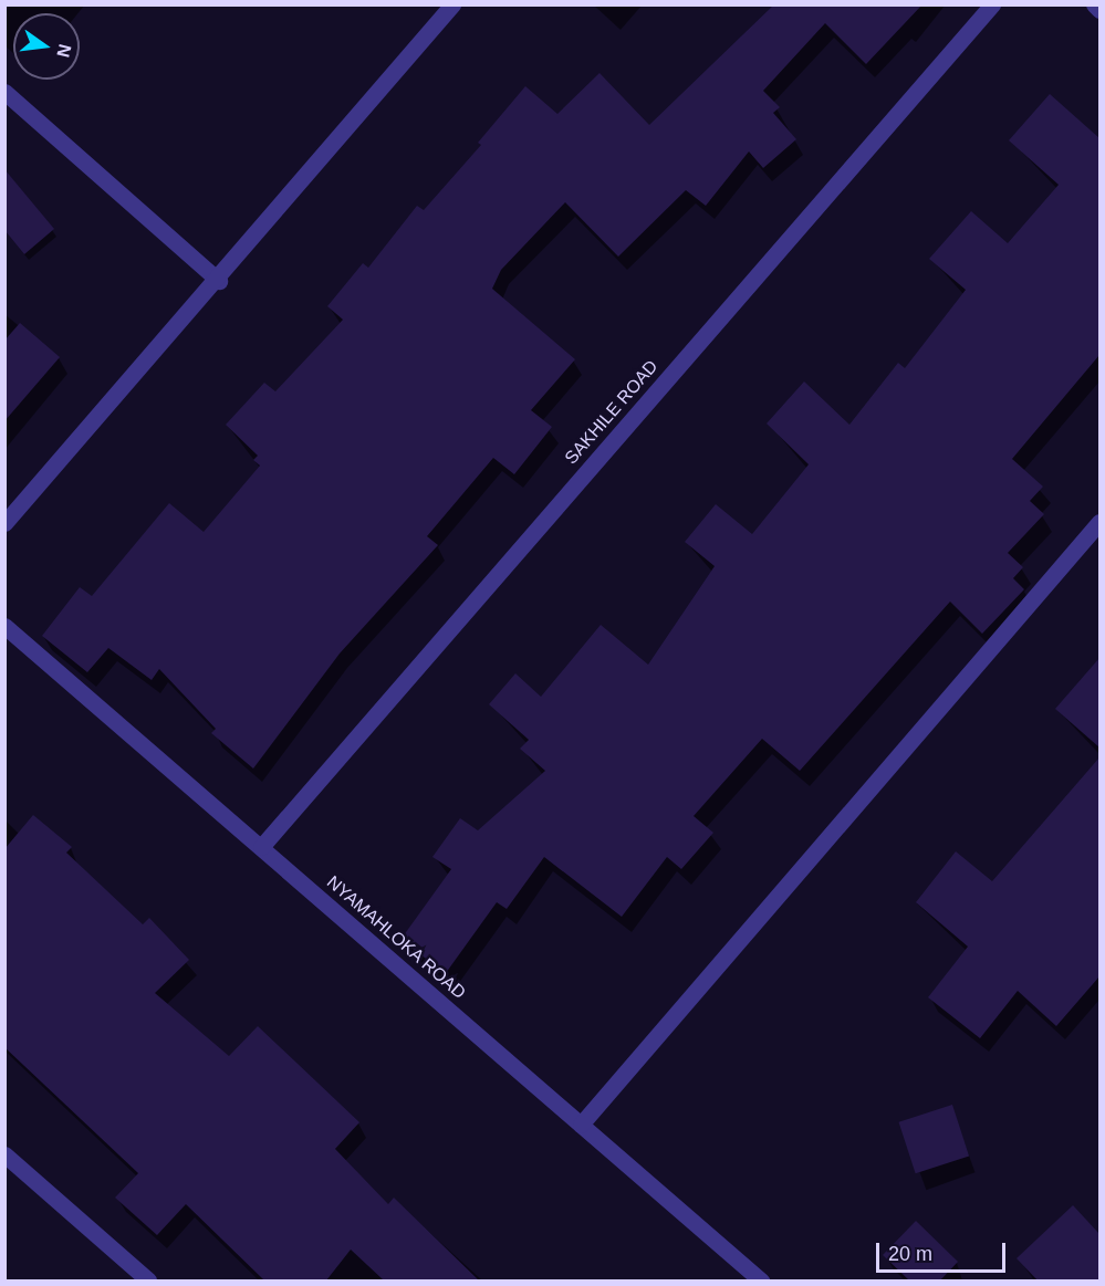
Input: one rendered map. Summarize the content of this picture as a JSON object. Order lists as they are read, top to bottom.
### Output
{
  "streets": {
    "street": ["SAKHILE ROAD", "NYAMAHLOKA ROAD"]
  },
  "crossings": [
    ["SAKHILE ROAD", "NYAMAHLOKA ROAD"]
  ],
  "scale_bar": "20 m",
  "north": "right"
}
